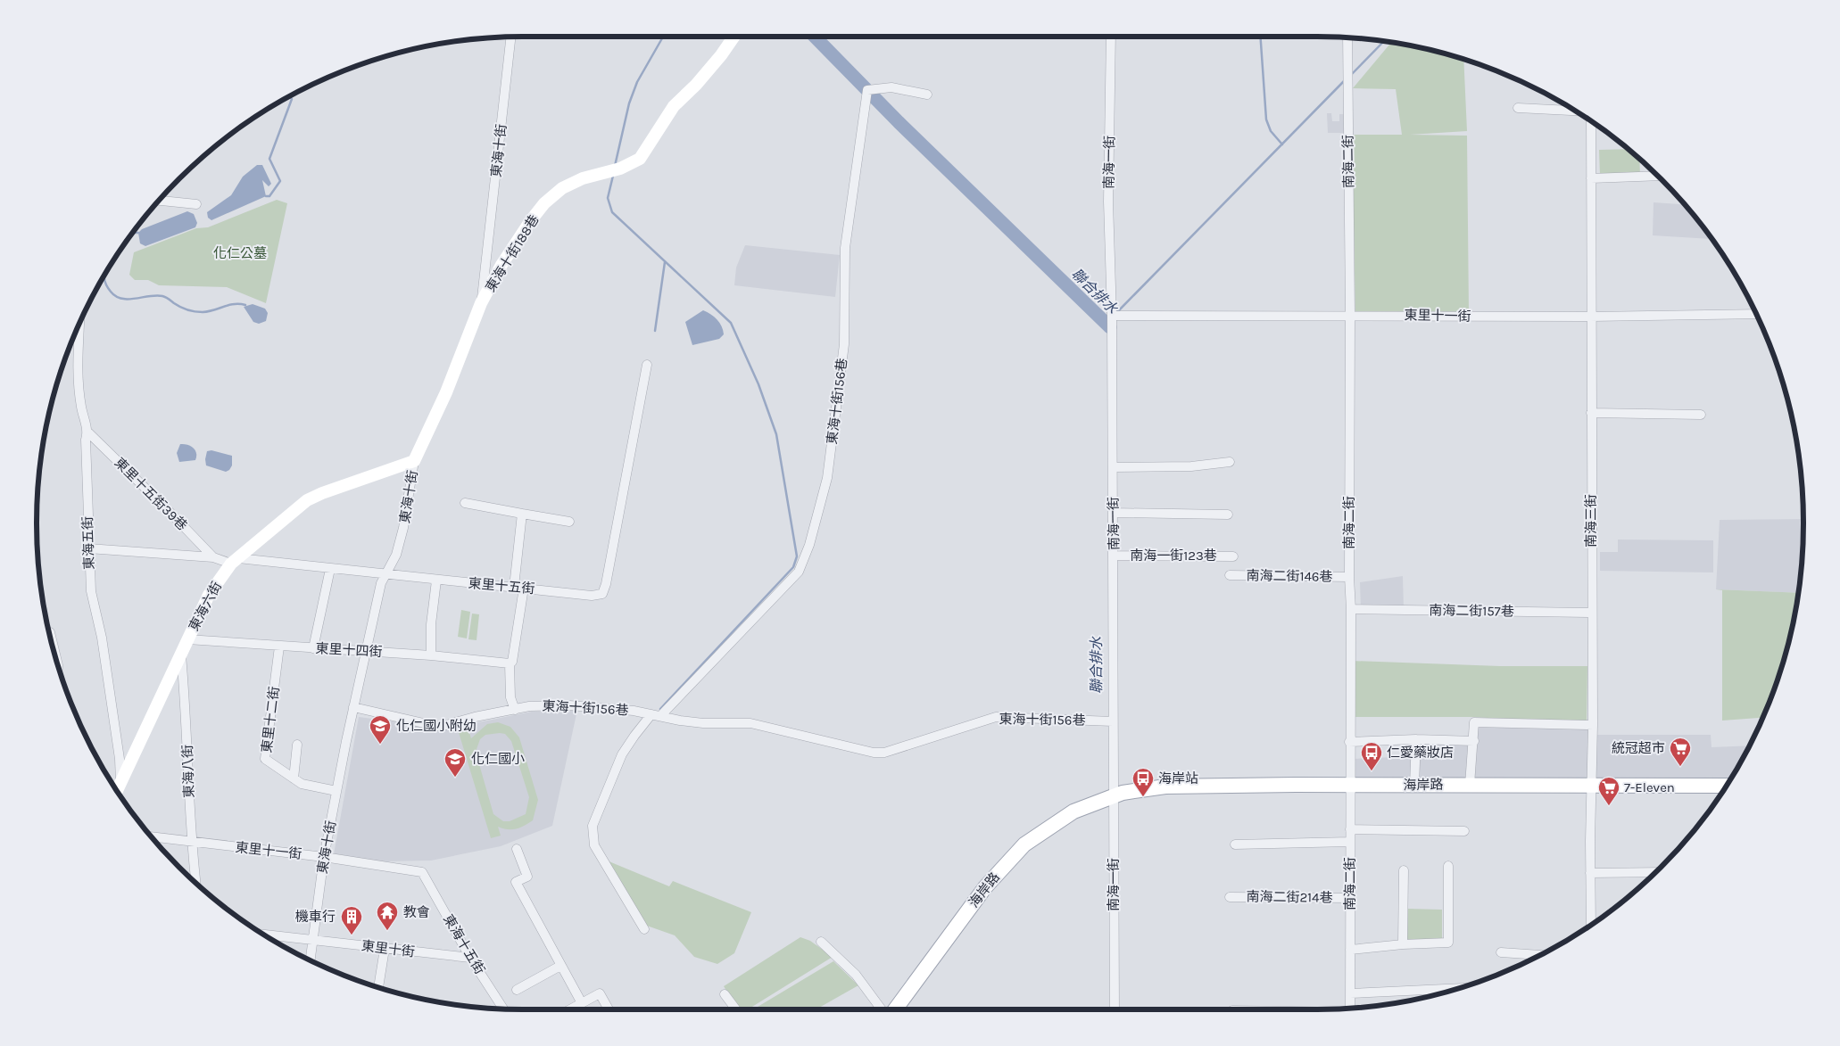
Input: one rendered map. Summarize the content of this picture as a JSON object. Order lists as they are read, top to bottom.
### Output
{
  "streets": {
    "main road": ["海岸路"],
    "street": [
      "東海十街",
      "南海二街",
      "南海一街",
      "東海十街188巷",
      "東里十一街",
      "東海十街156巷",
      "東里十五街39巷",
      "南海三街",
      "東海五街",
      "南海一街123巷",
      "南海二街146巷",
      "東里十五街",
      "東海六街",
      "南海二街157巷",
      "東里十四街",
      "東里十二街",
      "東海八街",
      "南海二街214巷",
      "東海十五街",
      "東里十街"
    ]
  },
  "crossings": [
    ["東海十街", "東海十街188巷"],
    ["東海十街", "東里十一街"],
    ["東海十街", "東海十街156巷"],
    ["東海十街", "東里十五街"],
    ["東海十街", "東海六街"],
    ["東海十街", "東里十四街"],
    ["東海十街", "東里十二街"],
    ["東海十街", "東里十街"],
    ["南海二街", "東里十一街"],
    ["南海二街", "南海二街146巷"],
    ["南海二街", "南海二街157巷"],
    ["南海二街", "海岸路"],
    ["南海二街", "南海二街214巷"],
    ["南海一街", "東里十一街"],
    ["南海一街", "東海十街156巷"],
    ["南海一街", "南海一街123巷"],
    ["南海一街", "海岸路"],
    ["東里十一街", "南海三街"],
    ["東里十一街", "東海八街"],
    ["東里十一街", "東海十五街"],
    ["東里十五街39巷", "東海五街"],
    ["東里十五街39巷", "東里十五街"],
    ["南海三街", "南海二街157巷"],
    ["南海三街", "海岸路"],
    ["東海五街", "東里十五街"],
    ["東海五街", "東海六街"],
    ["東里十五街", "東海六街"],
    ["東海六街", "東里十四街"],
    ["東海六街", "東海八街"],
    ["東里十四街", "東里十二街"],
    ["東海十五街", "東里十街"]
  ],
  "water": ["聯合排水"],
  "parks": ["化仁公墓"],
  "places": {
    "school or university": ["化仁國小附幼", "化仁國小"],
    "supermarket": ["統冠超市", "7-Eleven"],
    "bus stop": ["仁愛藥妝店", "海岸站"],
    "temple": ["教會"],
    "building": ["機車行"]
  }
}
